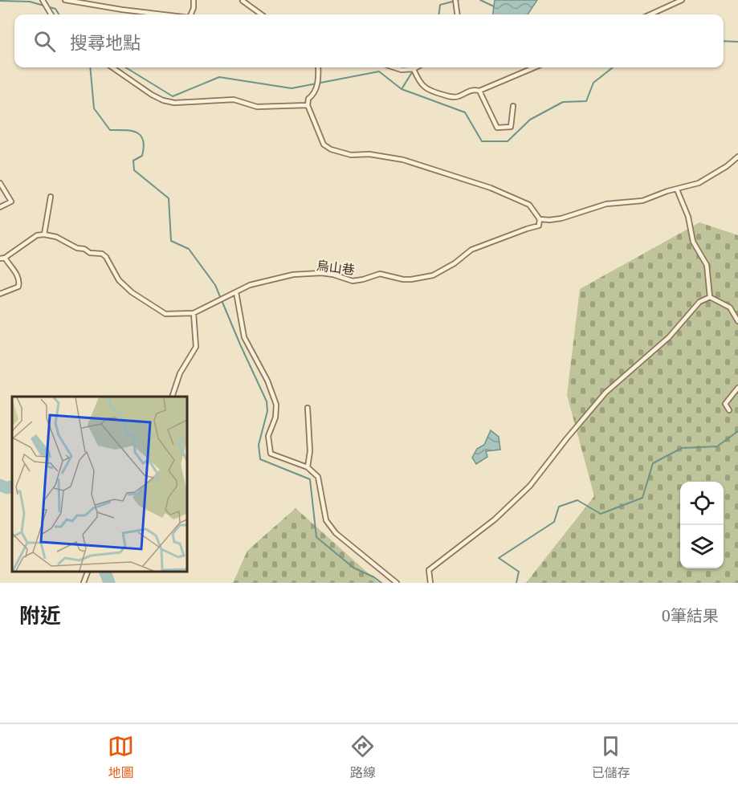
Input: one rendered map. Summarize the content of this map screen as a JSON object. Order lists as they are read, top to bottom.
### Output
{
  "streets": {
    "lane": ["烏山巷"]
  },
  "page": {
    "search": "搜尋地點",
    "heading": ["附近", "0筆結果"],
    "nav": ["地圖", "路線", "已儲存"]
  }
}
